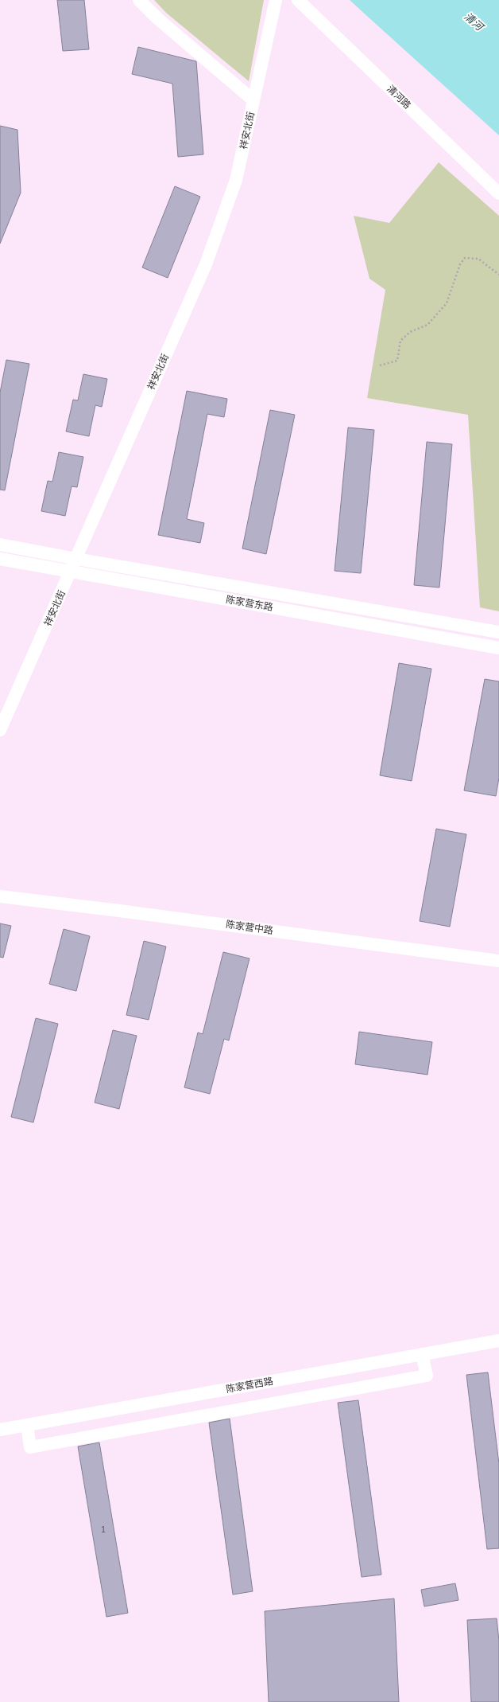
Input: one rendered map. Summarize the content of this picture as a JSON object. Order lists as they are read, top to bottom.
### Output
{
  "streets": {
    "street": [
      "清河路",
      "祥安北街",
      "陈家营东路",
      "陈家营中路",
      "陈家营西路"
    ]
  },
  "crossings": [
    ["祥安北街", "陈家营东路"]
  ],
  "water": ["清河"],
  "house_numbers": ["1"]
}
